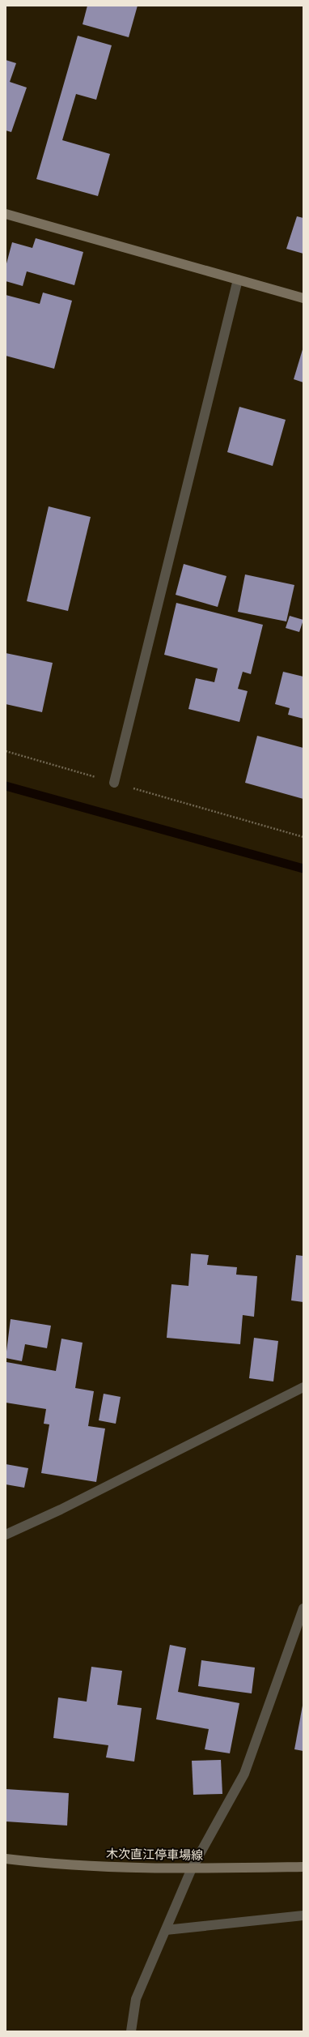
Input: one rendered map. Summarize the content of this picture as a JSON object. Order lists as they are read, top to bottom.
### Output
{
  "streets": {
    "street": ["木次直江停車場線"]
  }
}
